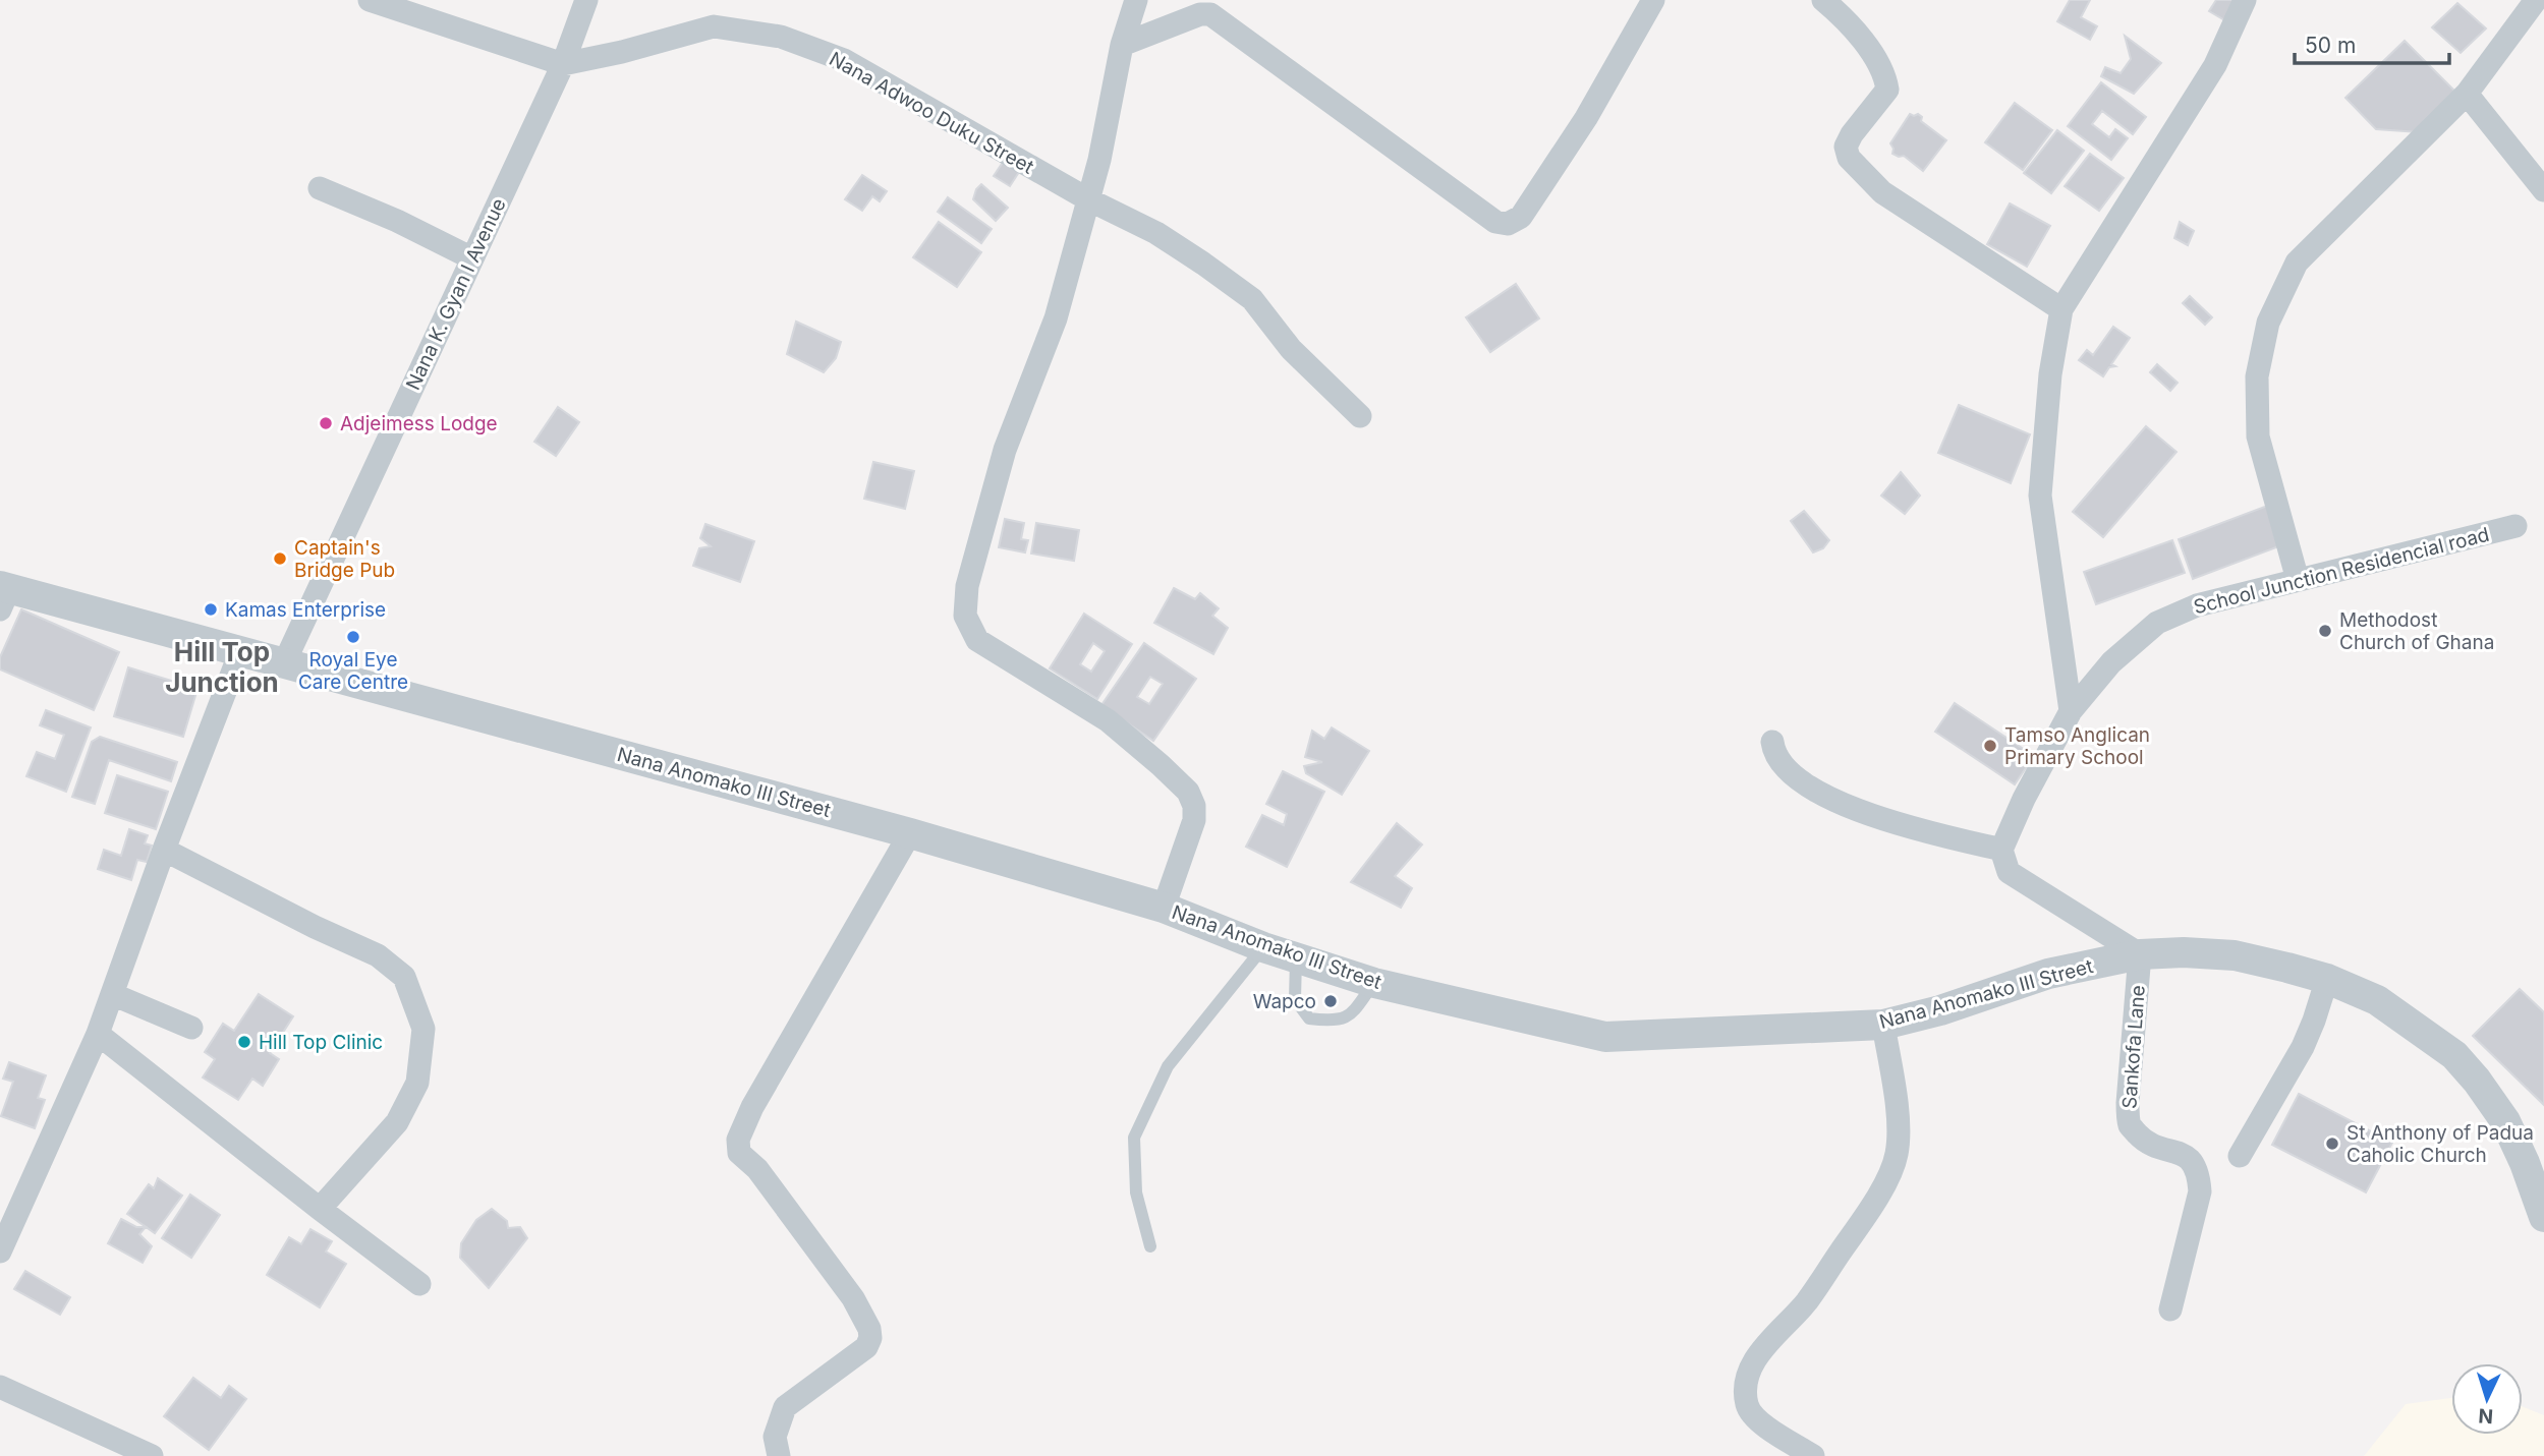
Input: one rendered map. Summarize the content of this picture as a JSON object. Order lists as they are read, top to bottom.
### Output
{
  "streets": {
    "street": [
      "Nana Adwoo Duku Street",
      "Nana K. Gyan I Avenue",
      "School Junction Residencial road",
      "Nana Anomako III Street",
      "Sankofa Lane"
    ]
  },
  "crossings": [
    ["Nana Adwoo Duku Street", "Nana K. Gyan I Avenue"],
    ["Nana K. Gyan I Avenue", "Nana Anomako III Street"],
    ["Nana Anomako III Street", "Sankofa Lane"]
  ],
  "districts": ["Hill Top Junction"],
  "places": [
    "Adjeimess Lodge",
    "Captain's Bridge Pub",
    "Kamas Enterprise",
    "Methodost Church of Ghana",
    "Royal Eye Care Centre",
    "Tamso Anglican Primary School",
    "Wapco",
    "Hill Top Clinic",
    "St Anthony of Padua Caholic Church"
  ],
  "scale_bar": "50 m",
  "north": "bottom"
}
